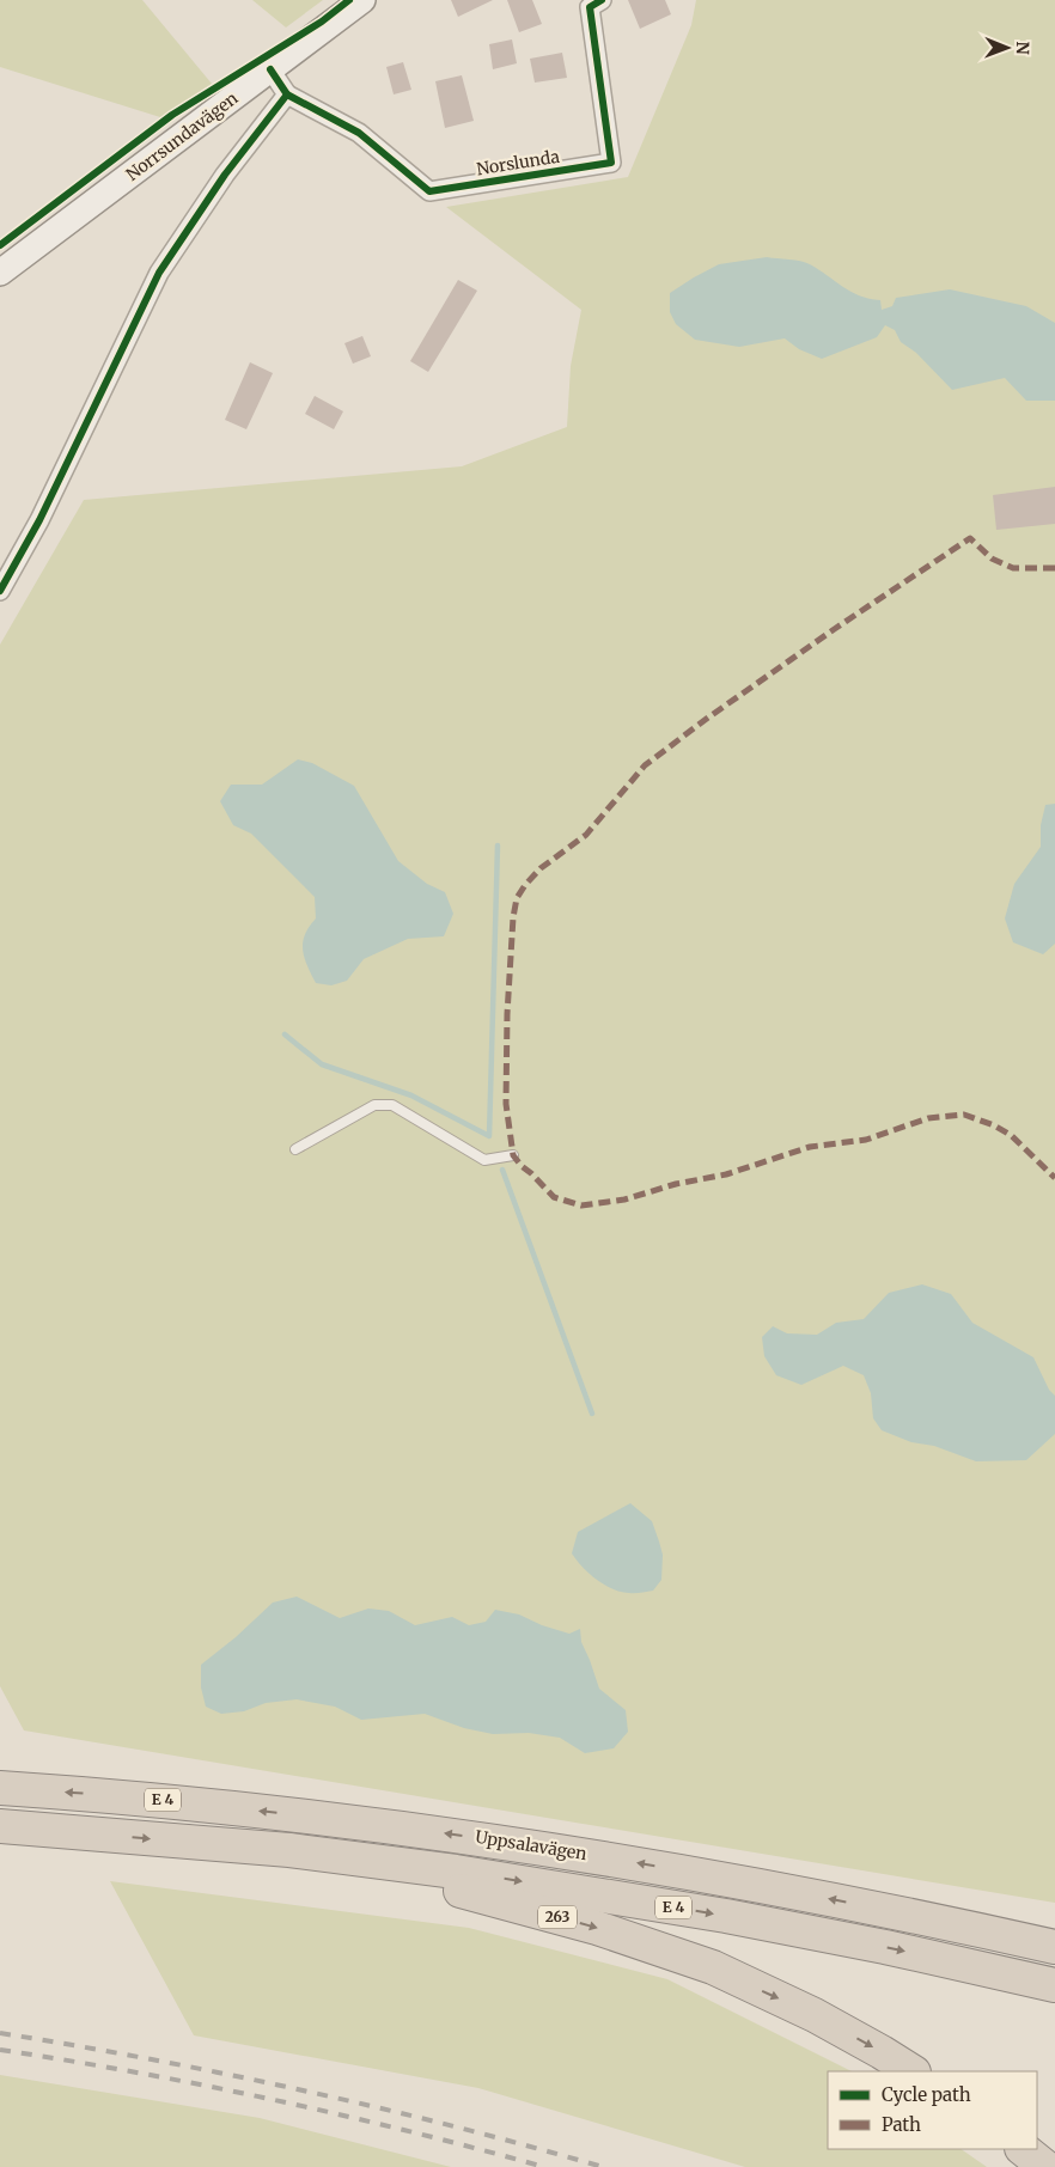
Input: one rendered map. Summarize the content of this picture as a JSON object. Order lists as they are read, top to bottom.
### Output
{
  "streets": {
    "highway": ["E 4", "Uppsalavägen", "263"],
    "street": ["Norrsundavägen", "Norslunda"]
  },
  "crossings": [
    ["E 4", "263"]
  ],
  "legend": ["Cycle path", "Path"],
  "north": "right"
}
